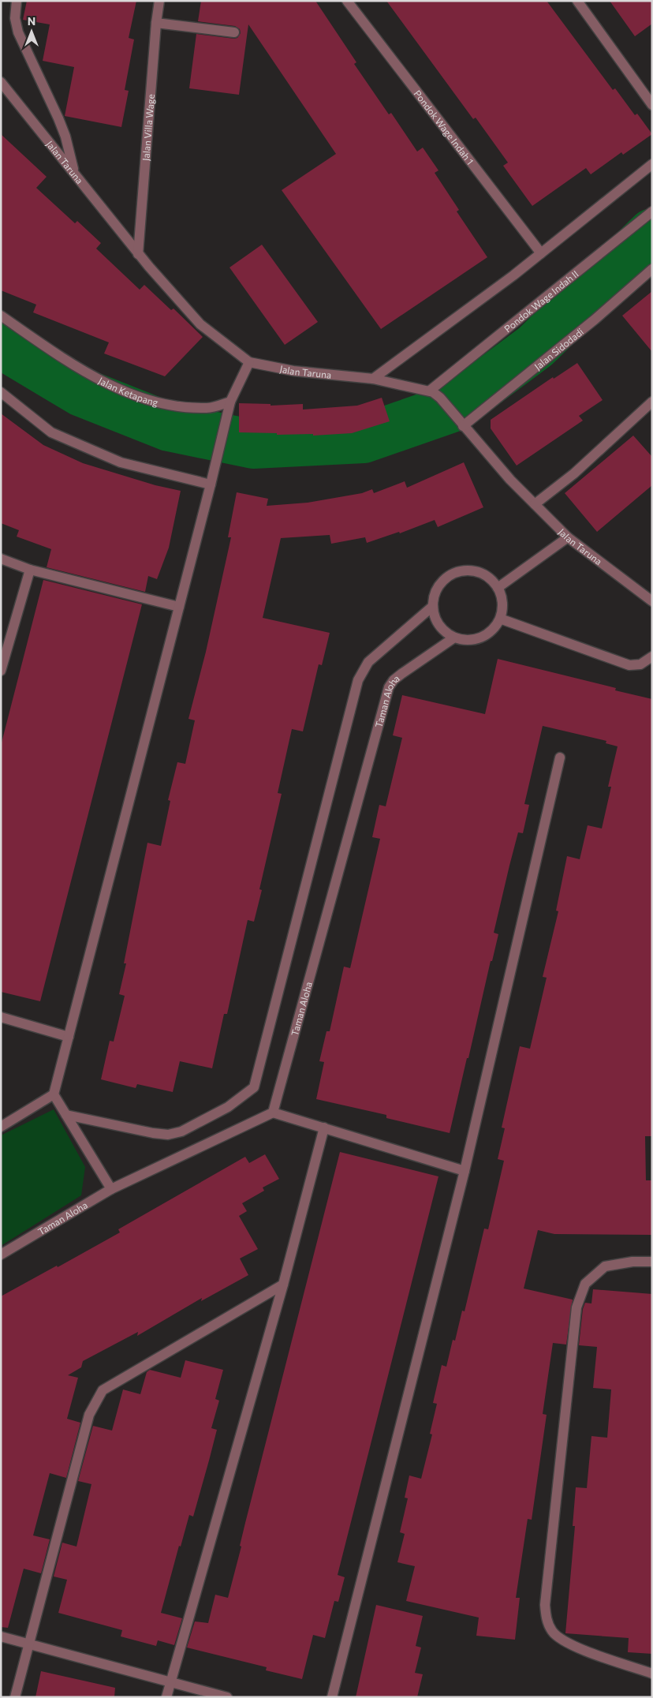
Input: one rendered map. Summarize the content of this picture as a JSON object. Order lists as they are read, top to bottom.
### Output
{
  "streets": {
    "street": [
      "Jalan Villa Wage",
      "Pondok Wage Indah 1",
      "Jalan Taruna",
      "Pondok Wage Indah II",
      "Jalan Sidodadi",
      "Jalan Ketapang",
      "Taman Aloha"
    ]
  },
  "crossings": [
    ["Jalan Villa Wage", "Jalan Taruna"],
    ["Jalan Taruna", "Pondok Wage Indah II"],
    ["Jalan Taruna", "Jalan Sidodadi"]
  ],
  "north": "top"
}
